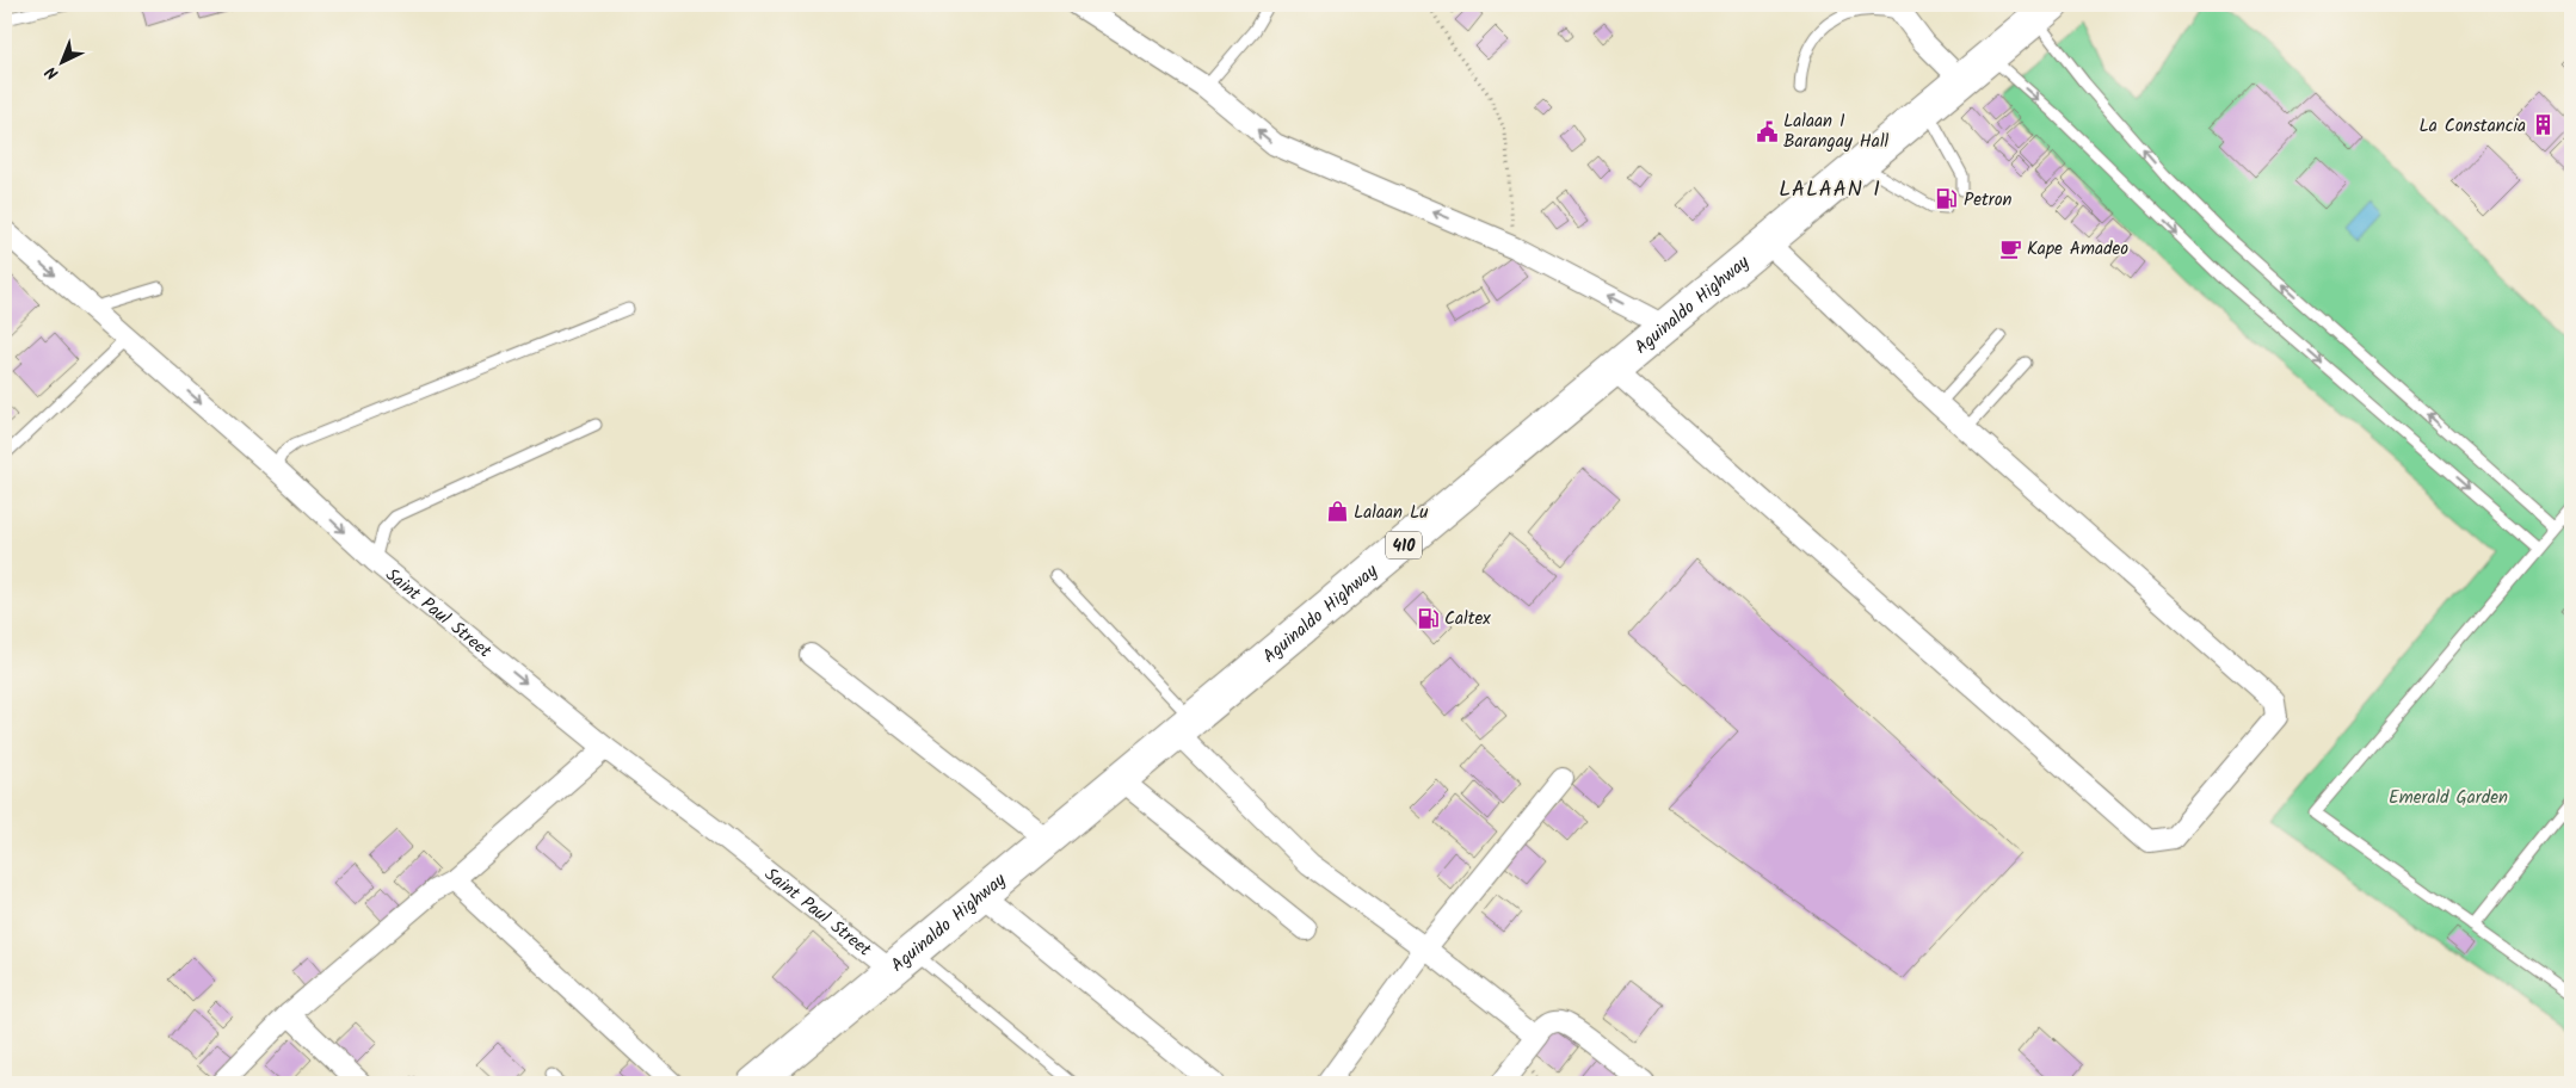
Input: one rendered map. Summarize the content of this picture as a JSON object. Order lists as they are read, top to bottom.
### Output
{
  "streets": {
    "main road": ["Aguinaldo Highway", "410"],
    "street": ["Saint Paul Street"]
  },
  "crossings": [
    ["Aguinaldo Highway", "Saint Paul Street"]
  ],
  "one_way": ["Saint Paul Street"],
  "districts": ["LALAAN I"],
  "parks": ["Emerald Garden"],
  "places": {
    "building": ["La Constancia"],
    "public building": ["Lalaan I Barangay Hall"],
    "fuel station": ["Petron", "Caltex"],
    "cafe": ["Kape Amadeo"],
    "shop": ["Lalaan Lu"]
  },
  "north": "bottom left"
}
